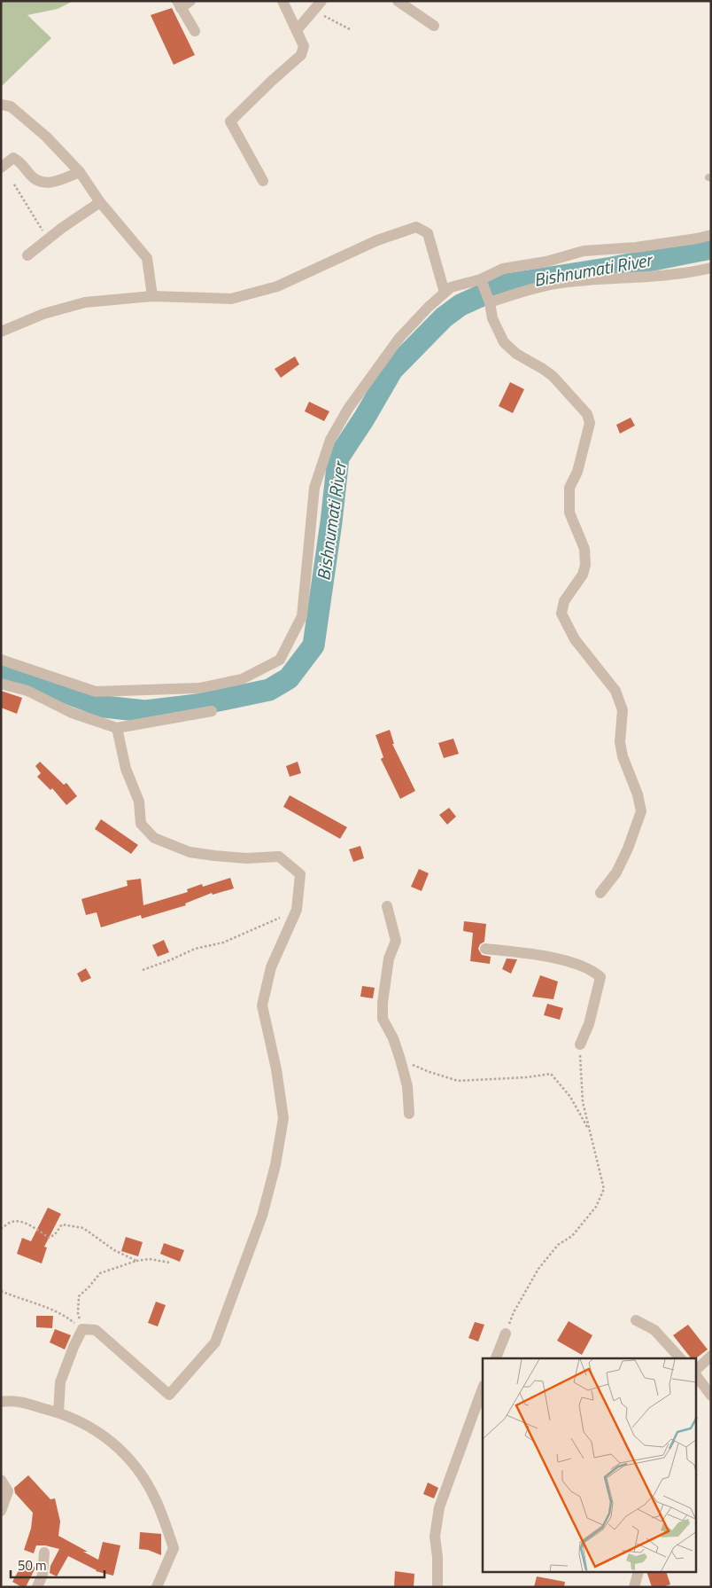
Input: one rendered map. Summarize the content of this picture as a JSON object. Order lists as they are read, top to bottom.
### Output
{
  "water": ["Bishnumati River"],
  "scale_bar": "50 m"
}
